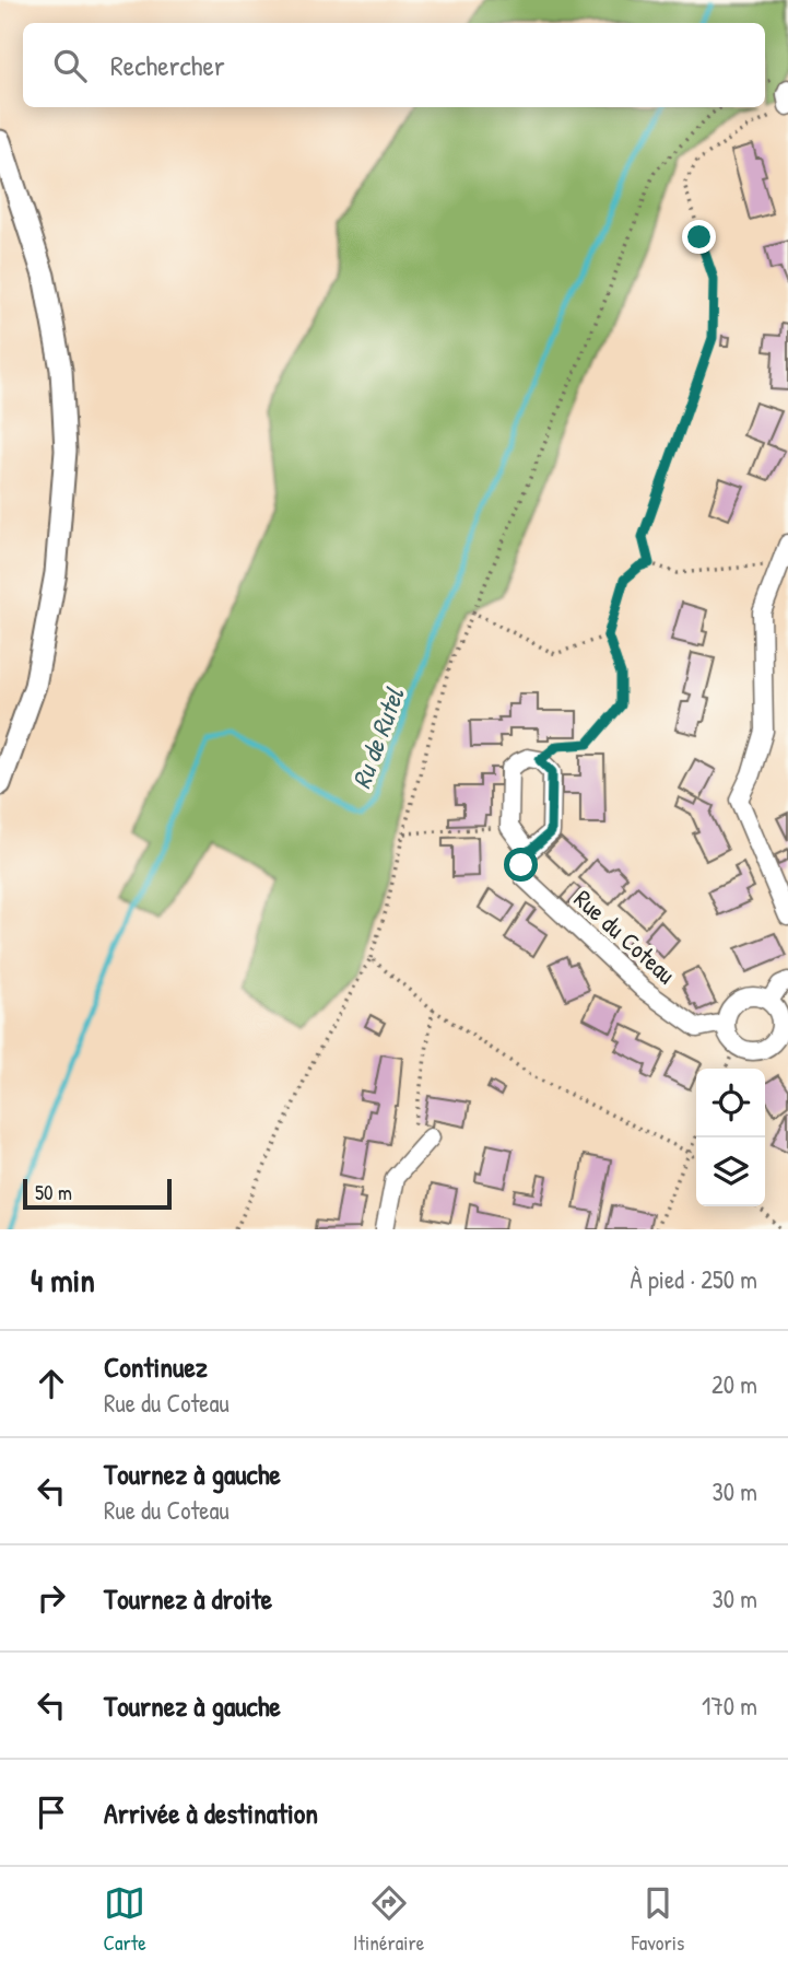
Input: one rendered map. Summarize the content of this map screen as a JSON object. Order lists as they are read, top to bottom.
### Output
{
  "streets": {
    "street": ["Rue du Coteau"]
  },
  "water": ["Ru de Rutel"],
  "scale_bar": "50 m",
  "page": {
    "search": "Rechercher",
    "scale": "50 m",
    "heading": ["4 min", "À pied · 250 m"],
    "list": [
      ["Continuez", "Rue du Coteau", "20 m"],
      ["Tournez à gauche", "Rue du Coteau", "30 m"],
      ["Tournez à droite", "30 m"],
      ["Tournez à gauche", "170 m"],
      "Arrivée à destination"
    ],
    "nav": ["Carte", "Itinéraire", "Favoris"]
  }
}
